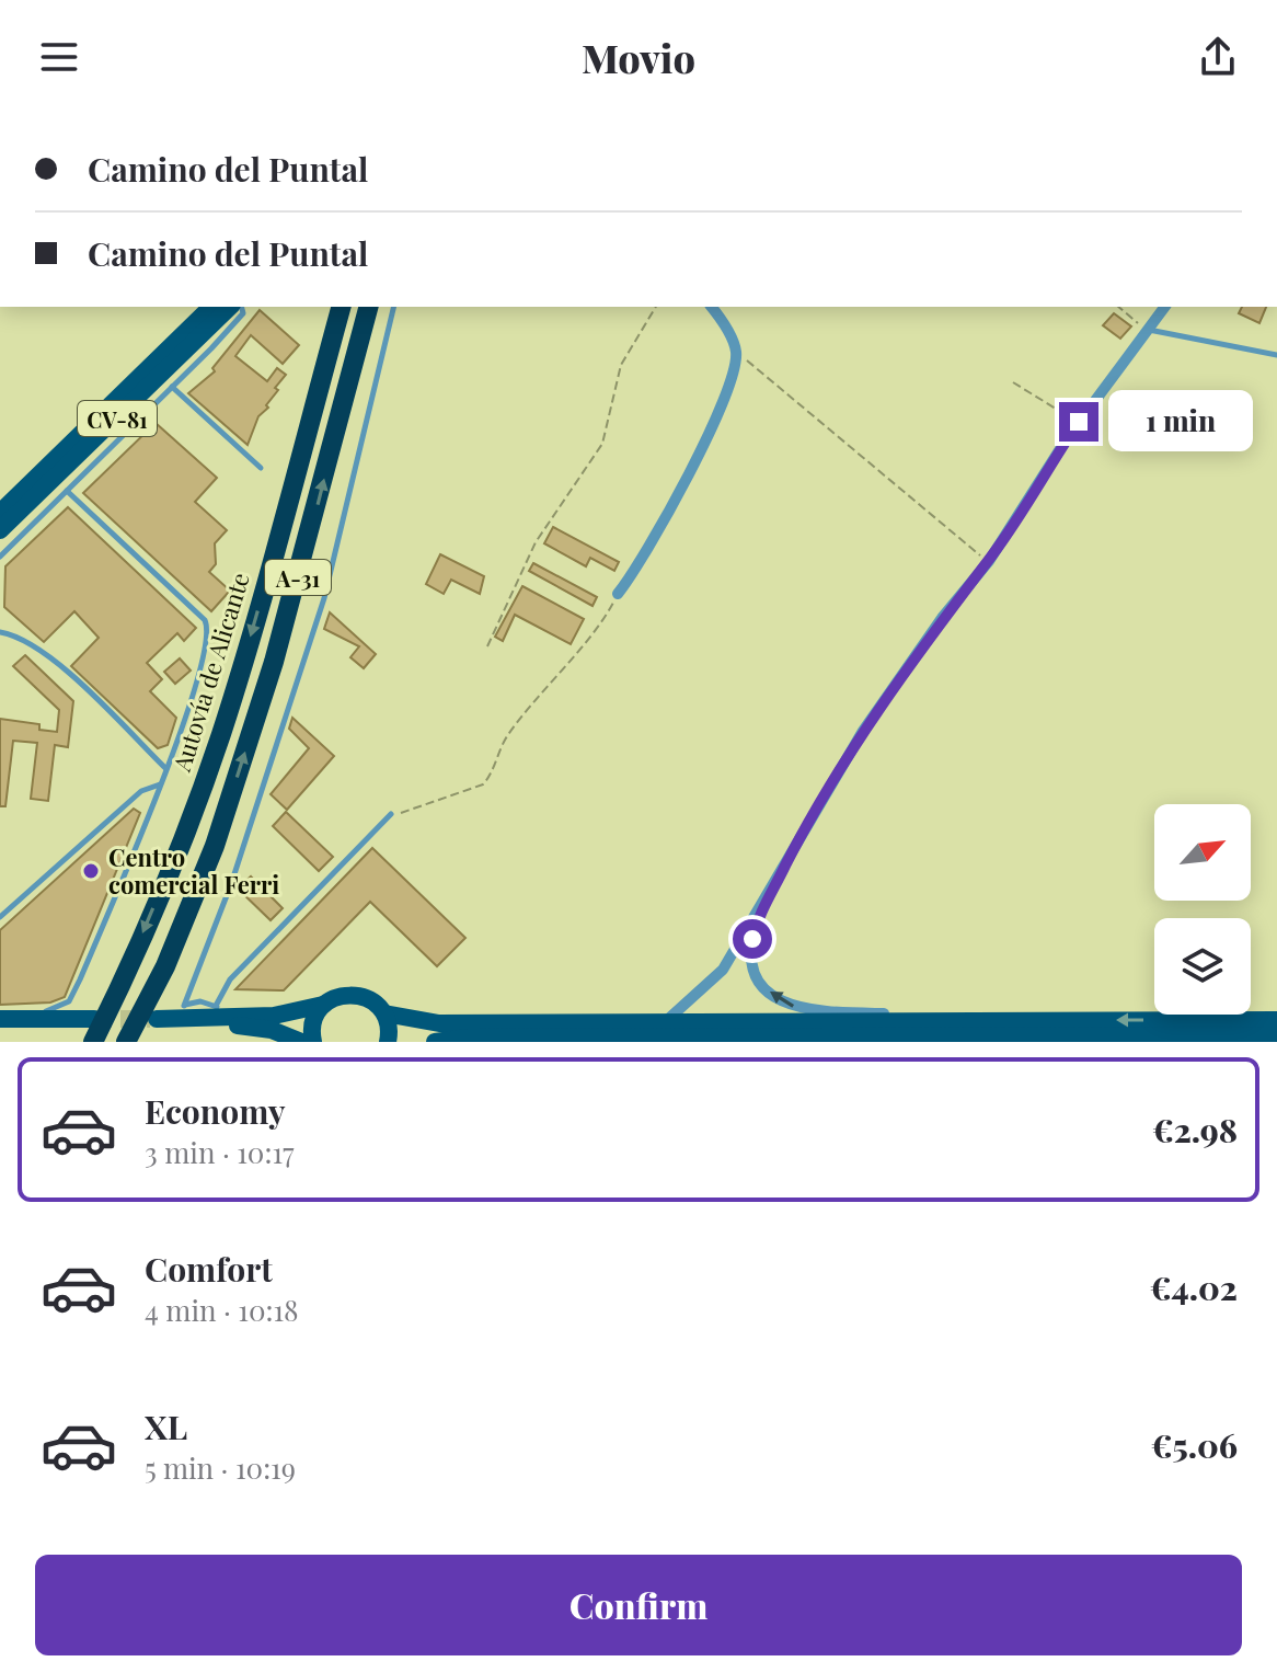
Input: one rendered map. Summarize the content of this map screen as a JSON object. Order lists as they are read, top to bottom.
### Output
{
  "streets": {
    "highway": ["A-31", "Autovía de Alicante"],
    "main road": ["CV-81"]
  },
  "places": ["Centro comercial Ferri"],
  "north": "top right",
  "page": {
    "header": "Movio",
    "banner": ["Camino del Puntal", "Camino del Puntal"],
    "bubble": "1 min",
    "list": [
      {
        "name": "Economy",
        "note": "3 min · 10:17",
        "value": "€2.98"
      },
      {
        "name": "Comfort",
        "note": "4 min · 10:18",
        "value": "€4.02"
      },
      {
        "name": "XL",
        "note": "5 min · 10:19",
        "value": "€5.06"
      }
    ],
    "buttons": "Confirm"
  }
}
